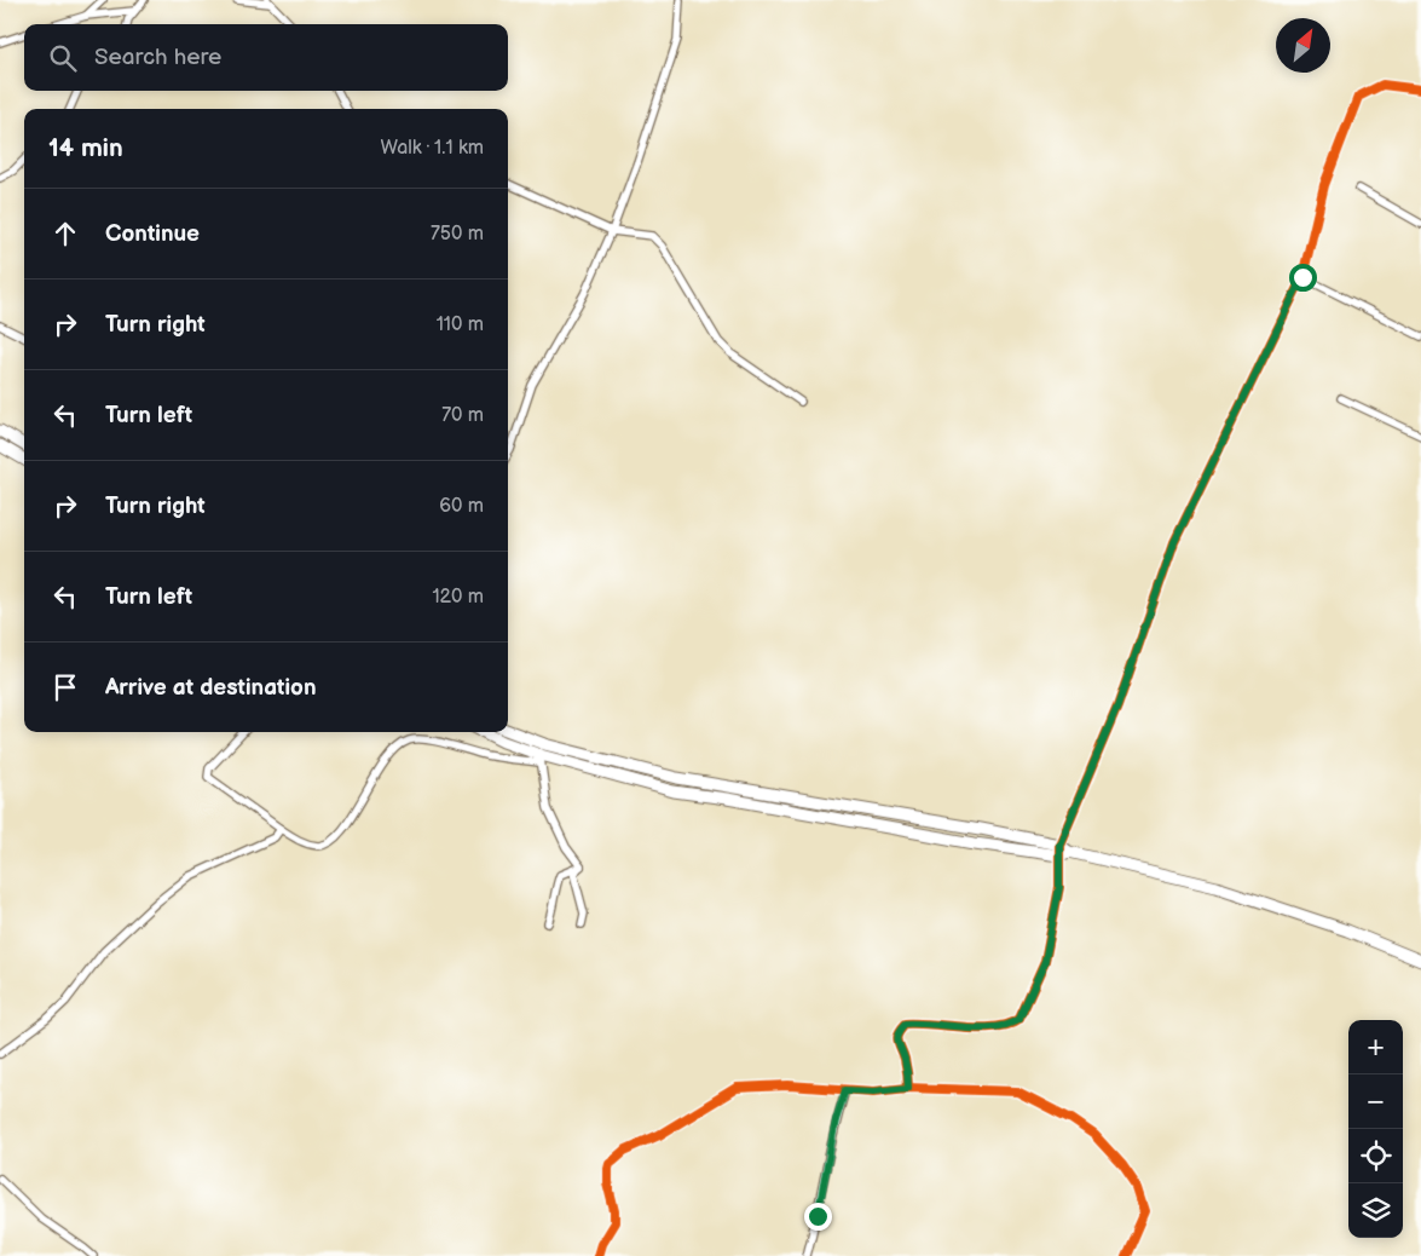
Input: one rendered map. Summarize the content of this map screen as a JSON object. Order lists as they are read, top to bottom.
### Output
{
  "north": "top right",
  "page": {
    "search": "Search here",
    "heading": ["14 min", "Walk · 1.1 km"],
    "list": [
      ["Continue", "750 m"],
      ["Turn right", "110 m"],
      ["Turn left", "70 m"],
      ["Turn right", "60 m"],
      ["Turn left", "120 m"],
      "Arrive at destination"
    ],
    "map_buttons": ["+", "−"]
  }
}
